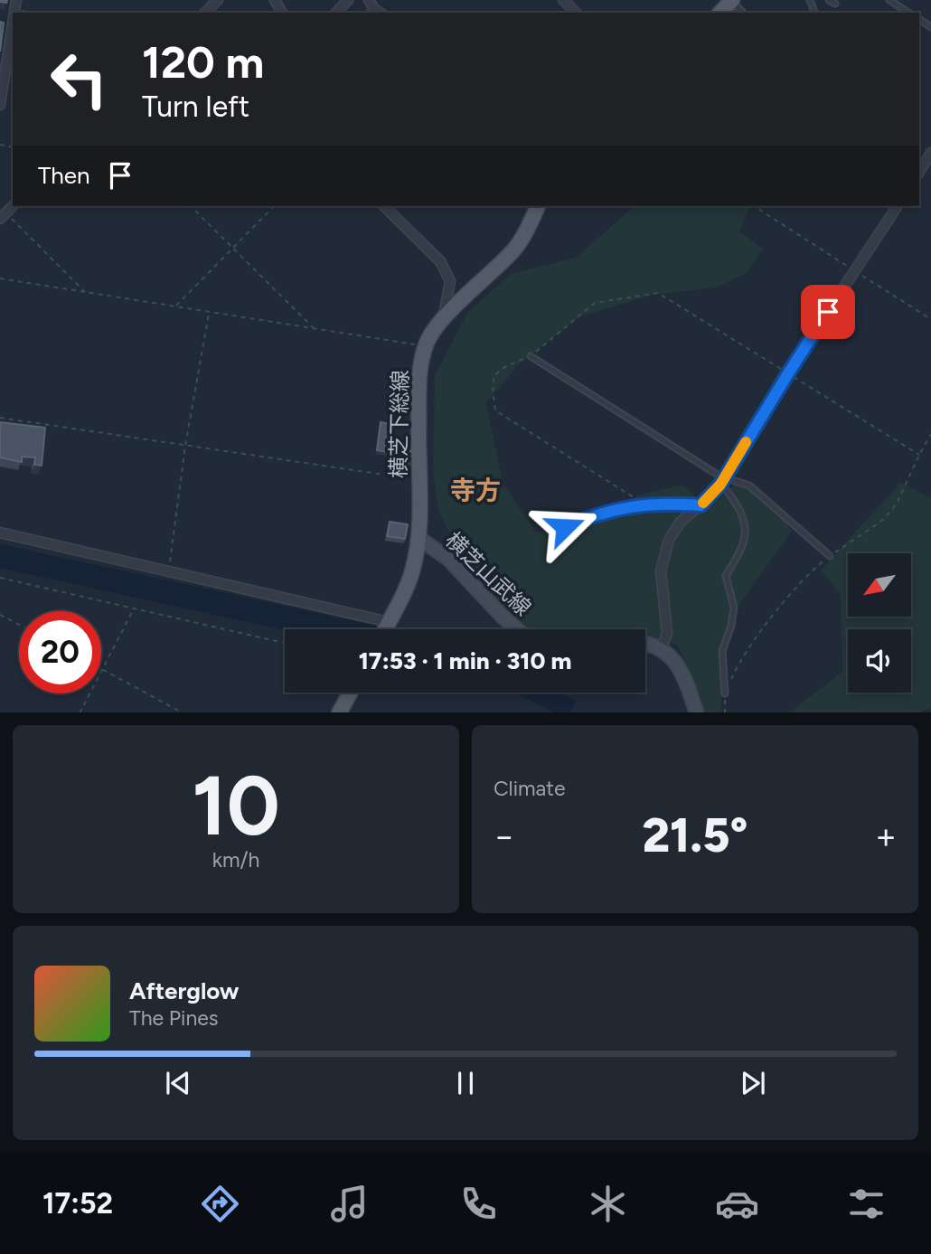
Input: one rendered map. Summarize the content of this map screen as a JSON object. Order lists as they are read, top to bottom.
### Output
{
  "streets": {
    "main road": ["横芝下総線", "横芝山武線"]
  },
  "crossings": [
    ["横芝下総線", "横芝山武線"]
  ],
  "districts": ["寺方"],
  "north": "bottom left",
  "page": {
    "turn": ["120 m", "Turn left"],
    "then": "Then",
    "limit": "20",
    "trip": "17:53 · 1 min · 310 m",
    "tile": [
      ["10", "km/h"],
      "Climate"
    ],
    "heat": ["−", "21.5°", "+"],
    "song": ["Afterglow", "The Pines"],
    "tabs": "17:52"
  }
}
